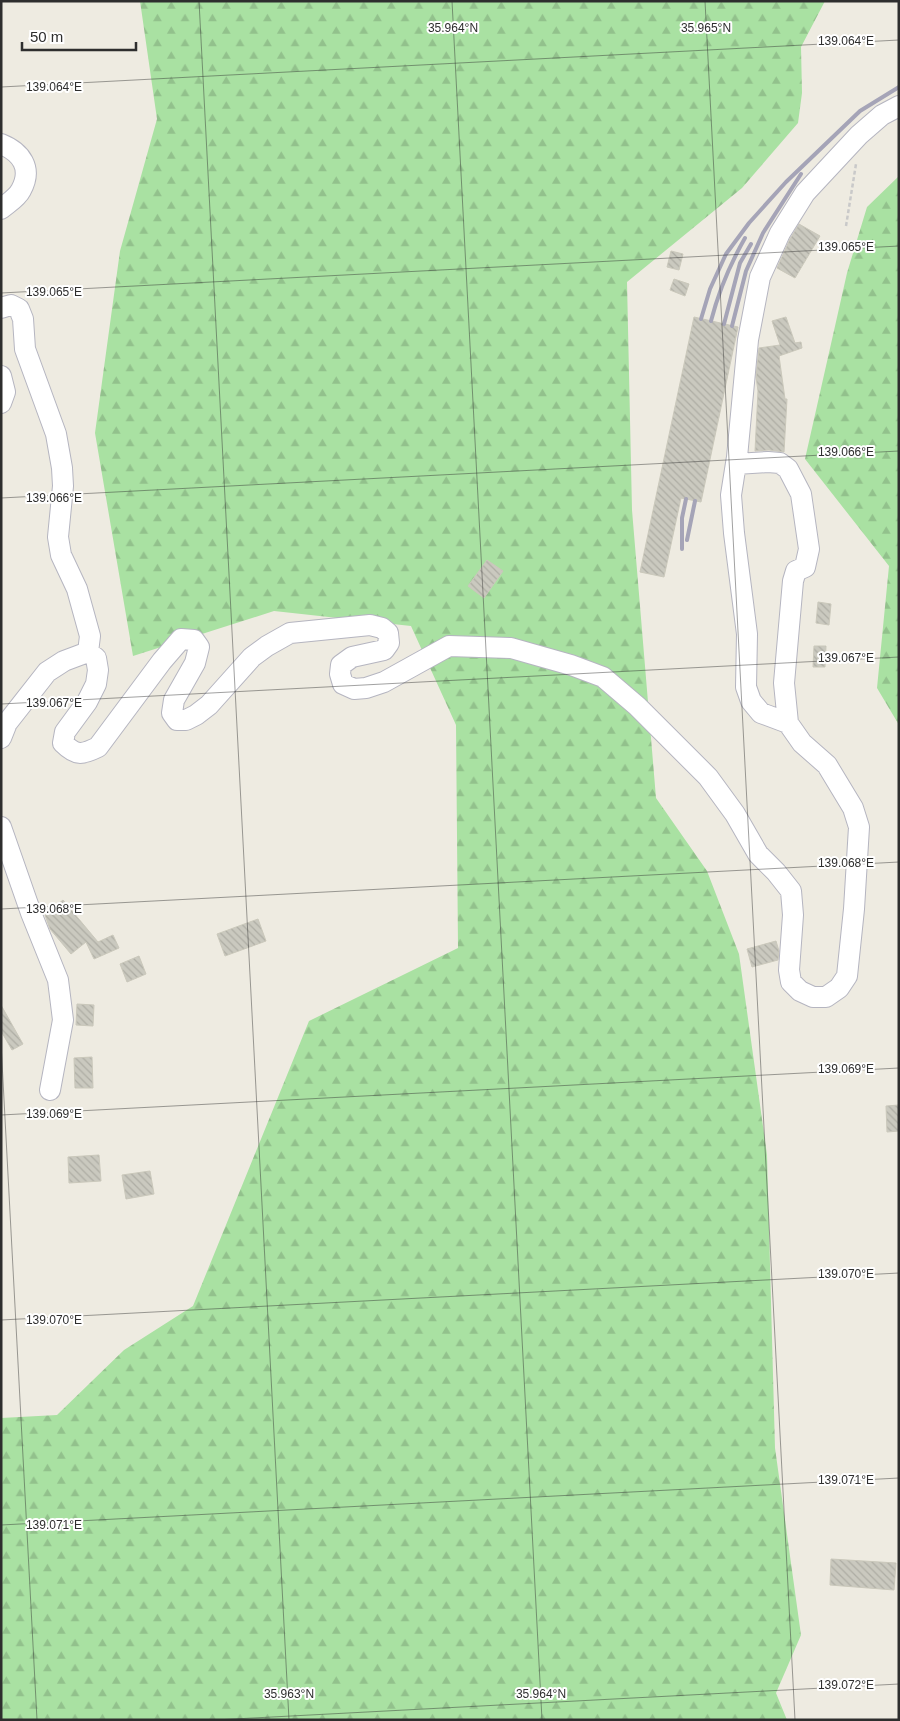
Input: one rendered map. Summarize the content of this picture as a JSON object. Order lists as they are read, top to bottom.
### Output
{
  "scale_bar": "50 m",
  "coordinates": [
    "35.964°N",
    "35.965°N",
    "139.064°E",
    "139.065°E",
    "139.066°E",
    "139.067°E",
    "139.068°E",
    "139.069°E",
    "139.070°E",
    "139.071°E",
    "139.072°E",
    "35.963°N"
  ]
}
